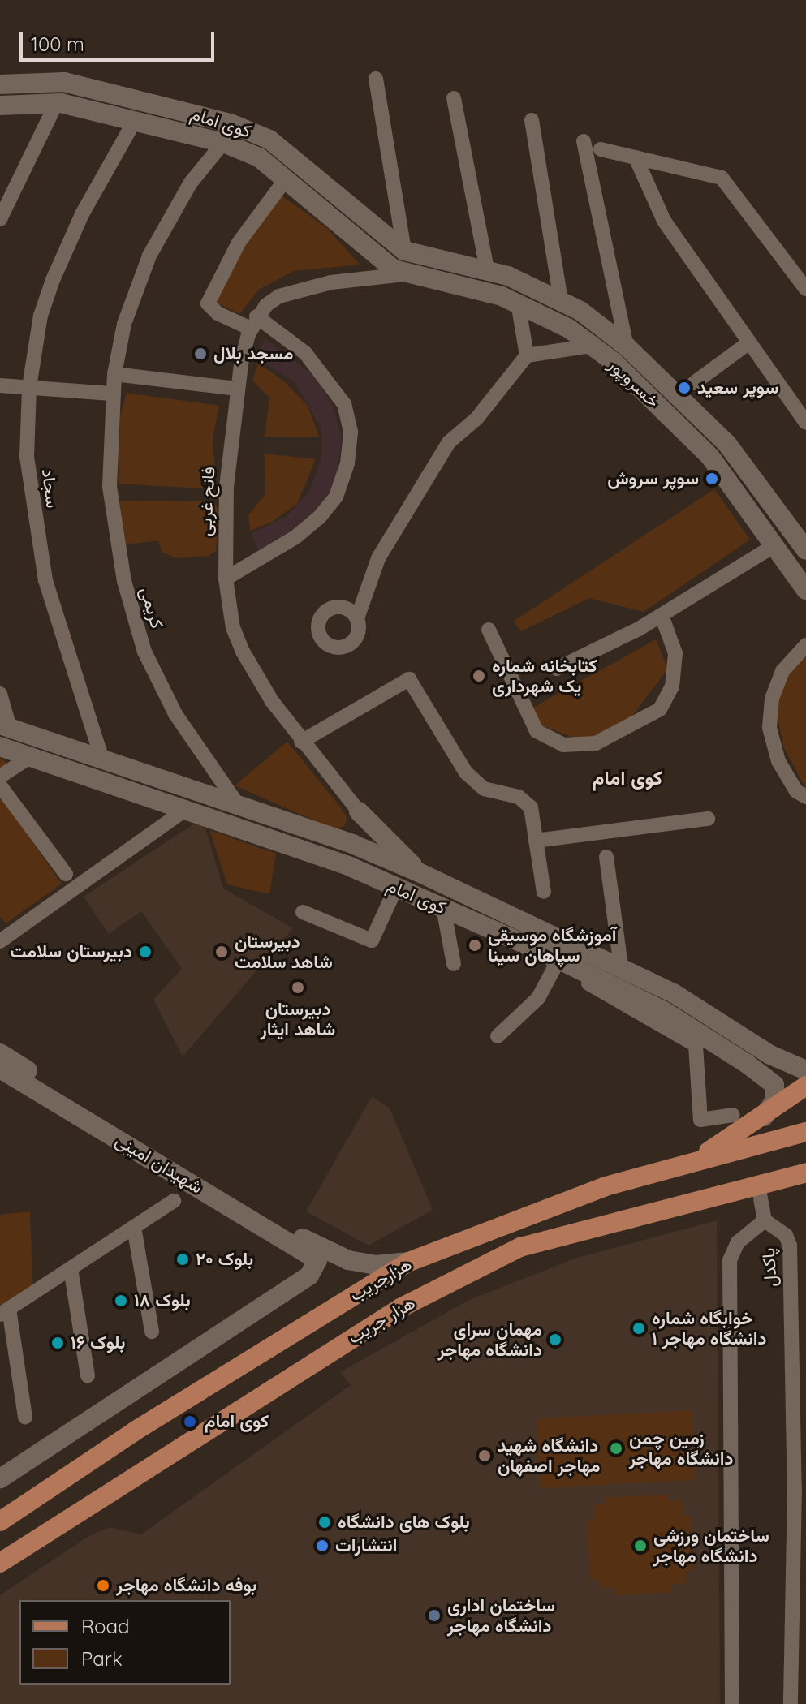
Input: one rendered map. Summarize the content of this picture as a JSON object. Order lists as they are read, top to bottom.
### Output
{
  "streets": {
    "main road": ["هزارجریب", "هزار جریب"],
    "street": [
      "کوی امام",
      "خسروپور",
      "سجاد",
      "فاتح غربی",
      "کریمی",
      "شهیدان امینی",
      "پاکدل"
    ]
  },
  "crossings": [
    ["کوی امام", "خسروپور"],
    ["کوی امام", "سجاد"],
    ["کوی امام", "کریمی"]
  ],
  "districts": ["کوی امام"],
  "places": [
    "مسجد بلال",
    "سوپر سعید",
    "سوپر سروش",
    "کتابخانه شماره یک شهرداری",
    "آموزشگاه موسیقی سپاهان سینا",
    "دبیرستان سلامت",
    "دبیرستان شاهد سلامت",
    "دبیرستان شاهد ایثار",
    "بلوک ۲۰",
    "بلوک ۱۸",
    "خوابگاه شماره ۱ دانشگاه مهاجر",
    "مهمان سرای دانشگاه مهاجر",
    "بلوک ۱۶",
    "کوی امام",
    "زمین چمن دانشگاه مهاجر",
    "دانشگاه شهید مهاجر اصفهان",
    "بلوک های دانشگاه",
    "انتشارات",
    "ساختمان ورزشی دانشگاه مهاجر",
    "بوفه دانشگاه مهاجر",
    "ساختمان اداری دانشگاه مهاجر"
  ],
  "legend": ["Road", "Park"],
  "scale_bar": "100 m"
}
